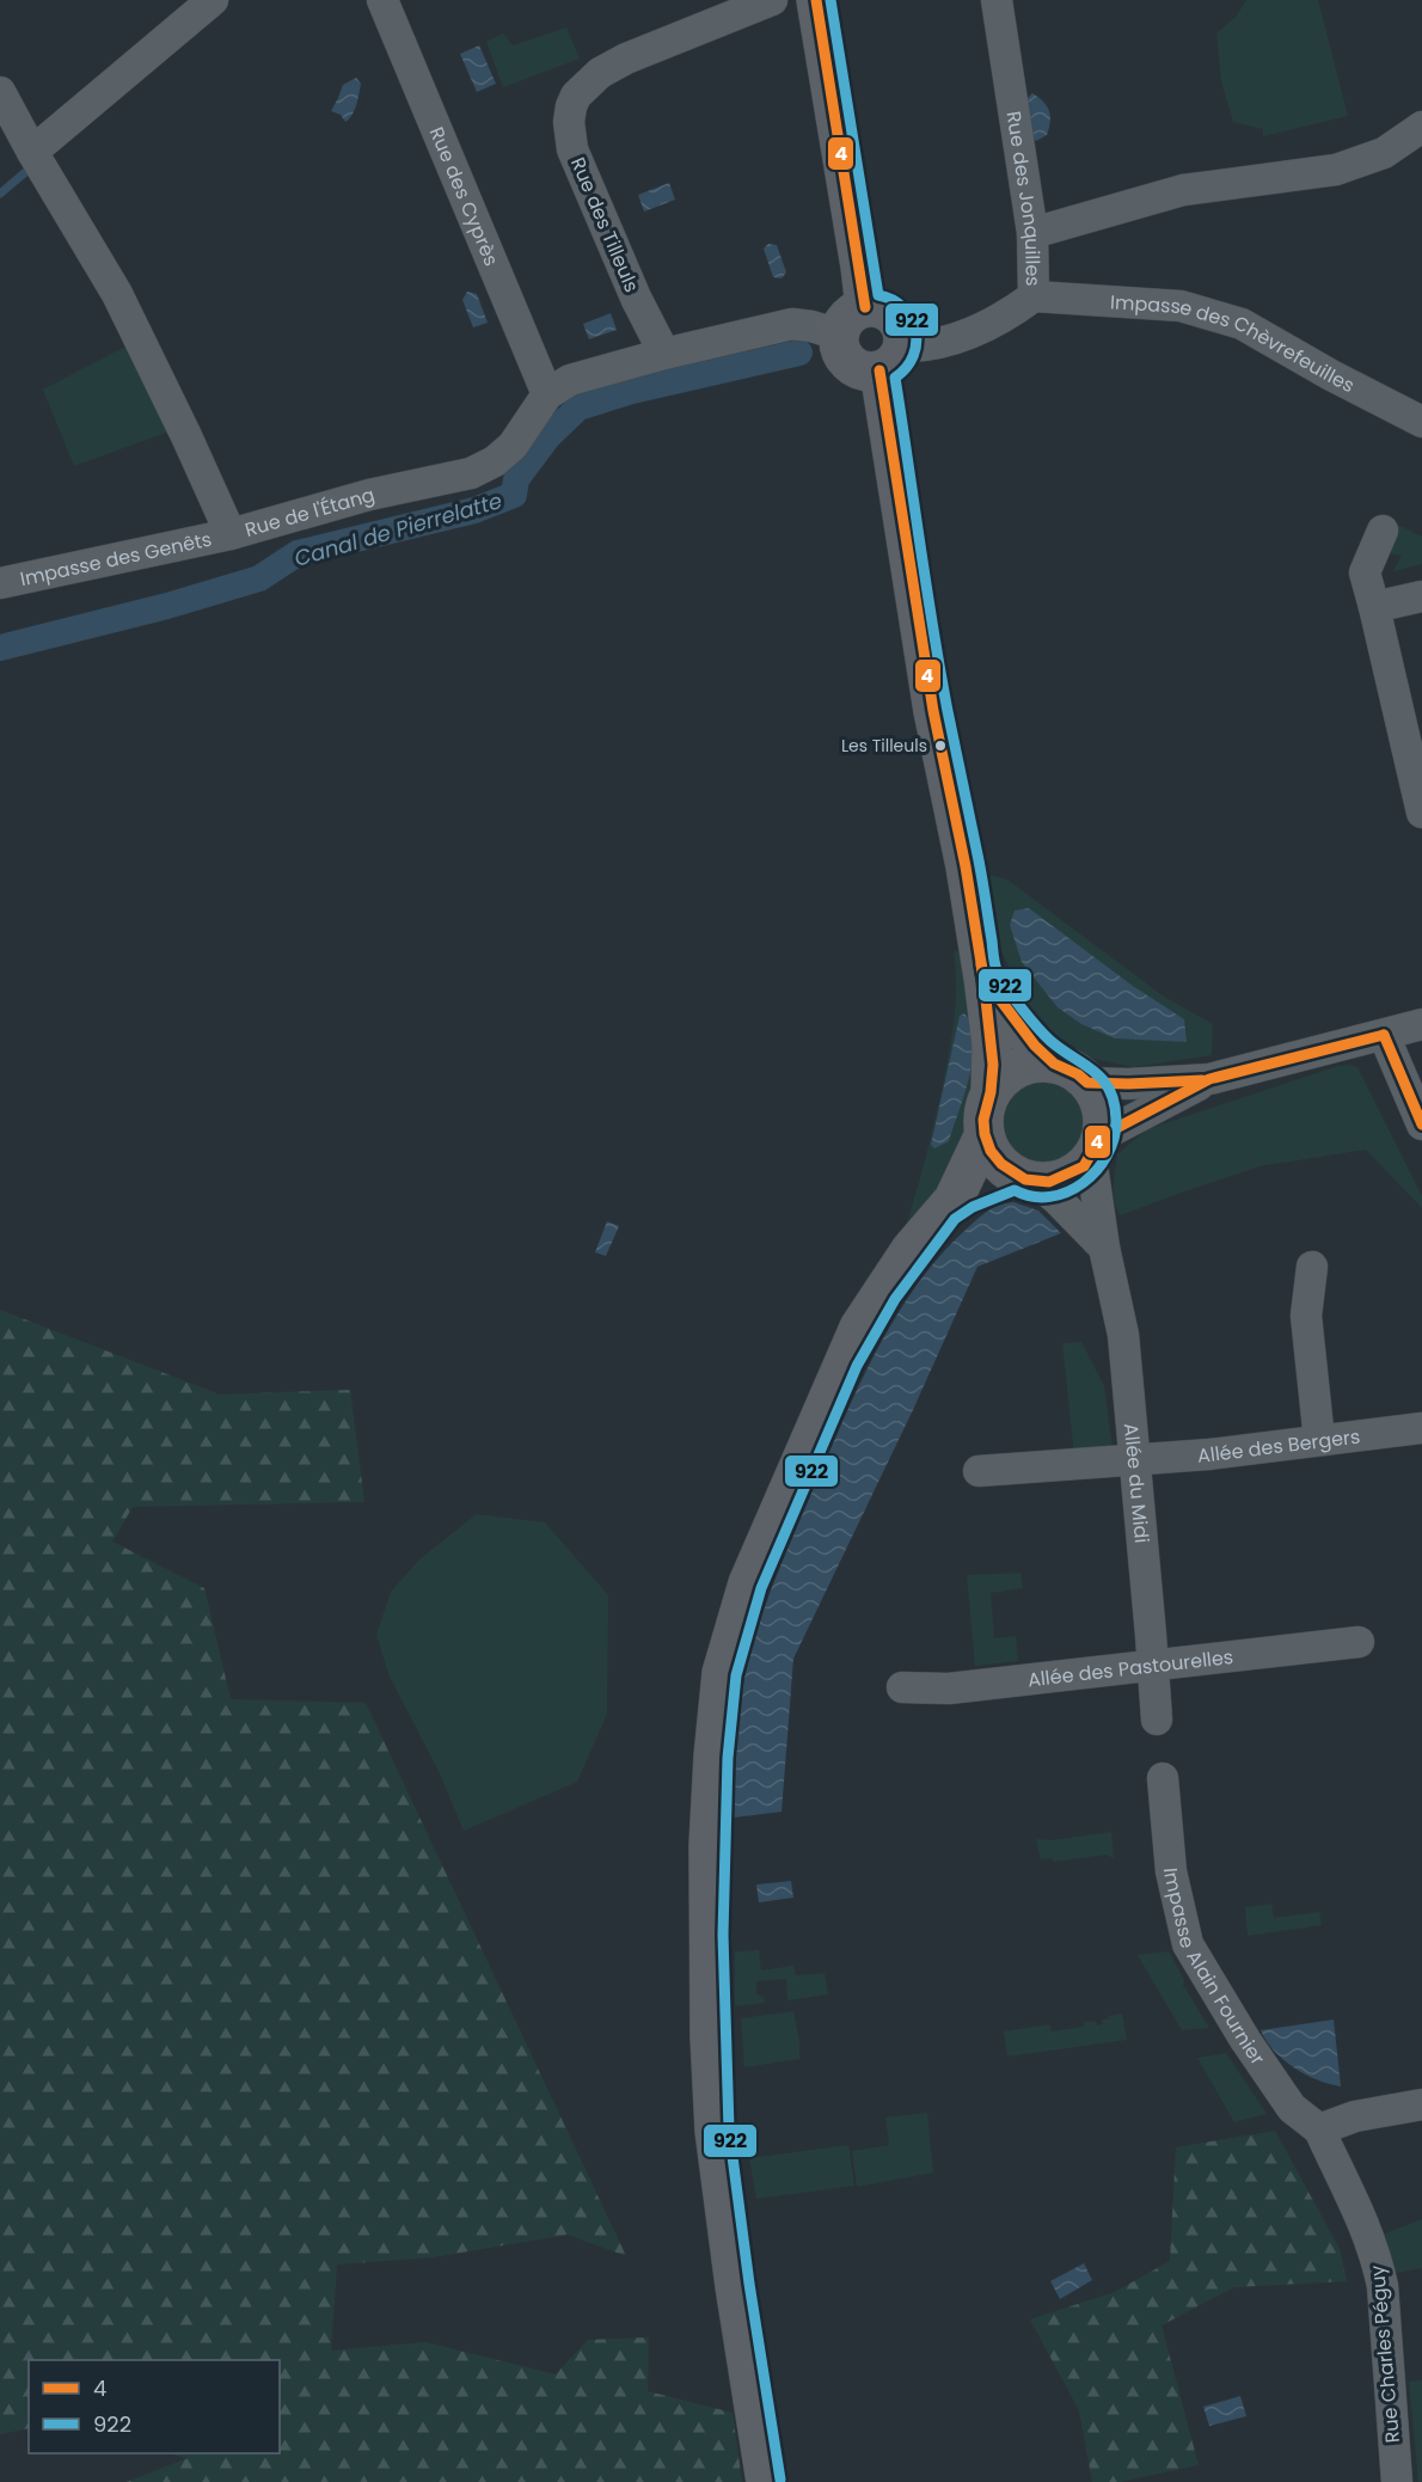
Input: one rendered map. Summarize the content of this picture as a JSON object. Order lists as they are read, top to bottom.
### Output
{
  "streets": {
    "street": [
      "Rue des Cyprès",
      "Rue des Jonquilles",
      "Rue des Tilleuls",
      "Impasse des Chèvrefeuilles",
      "Rue de l'Étang",
      "Impasse des Genêts",
      "Allée des Bergers",
      "Allée du Midi",
      "Allée des Pastourelles",
      "Impasse Alain Fournier",
      "Rue Charles Péguy"
    ]
  },
  "crossings": [
    ["Rue des Cyprès", "Rue de l'Étang"],
    ["Rue des Jonquilles", "Impasse des Chèvrefeuilles"],
    ["Rue des Jonquilles", "Rue de l'Étang"],
    ["Rue des Tilleuls", "Rue de l'Étang"],
    ["Rue de l'Étang", "Impasse des Genêts"],
    ["Allée des Bergers", "Allée du Midi"],
    ["Allée du Midi", "Allée des Pastourelles"],
    ["Impasse Alain Fournier", "Rue Charles Péguy"]
  ],
  "water": ["Canal de Pierrelatte"],
  "places": ["Les Tilleuls"],
  "lines": ["transit line 4", "transit line 922"],
  "legend": ["4", "922"]
}
